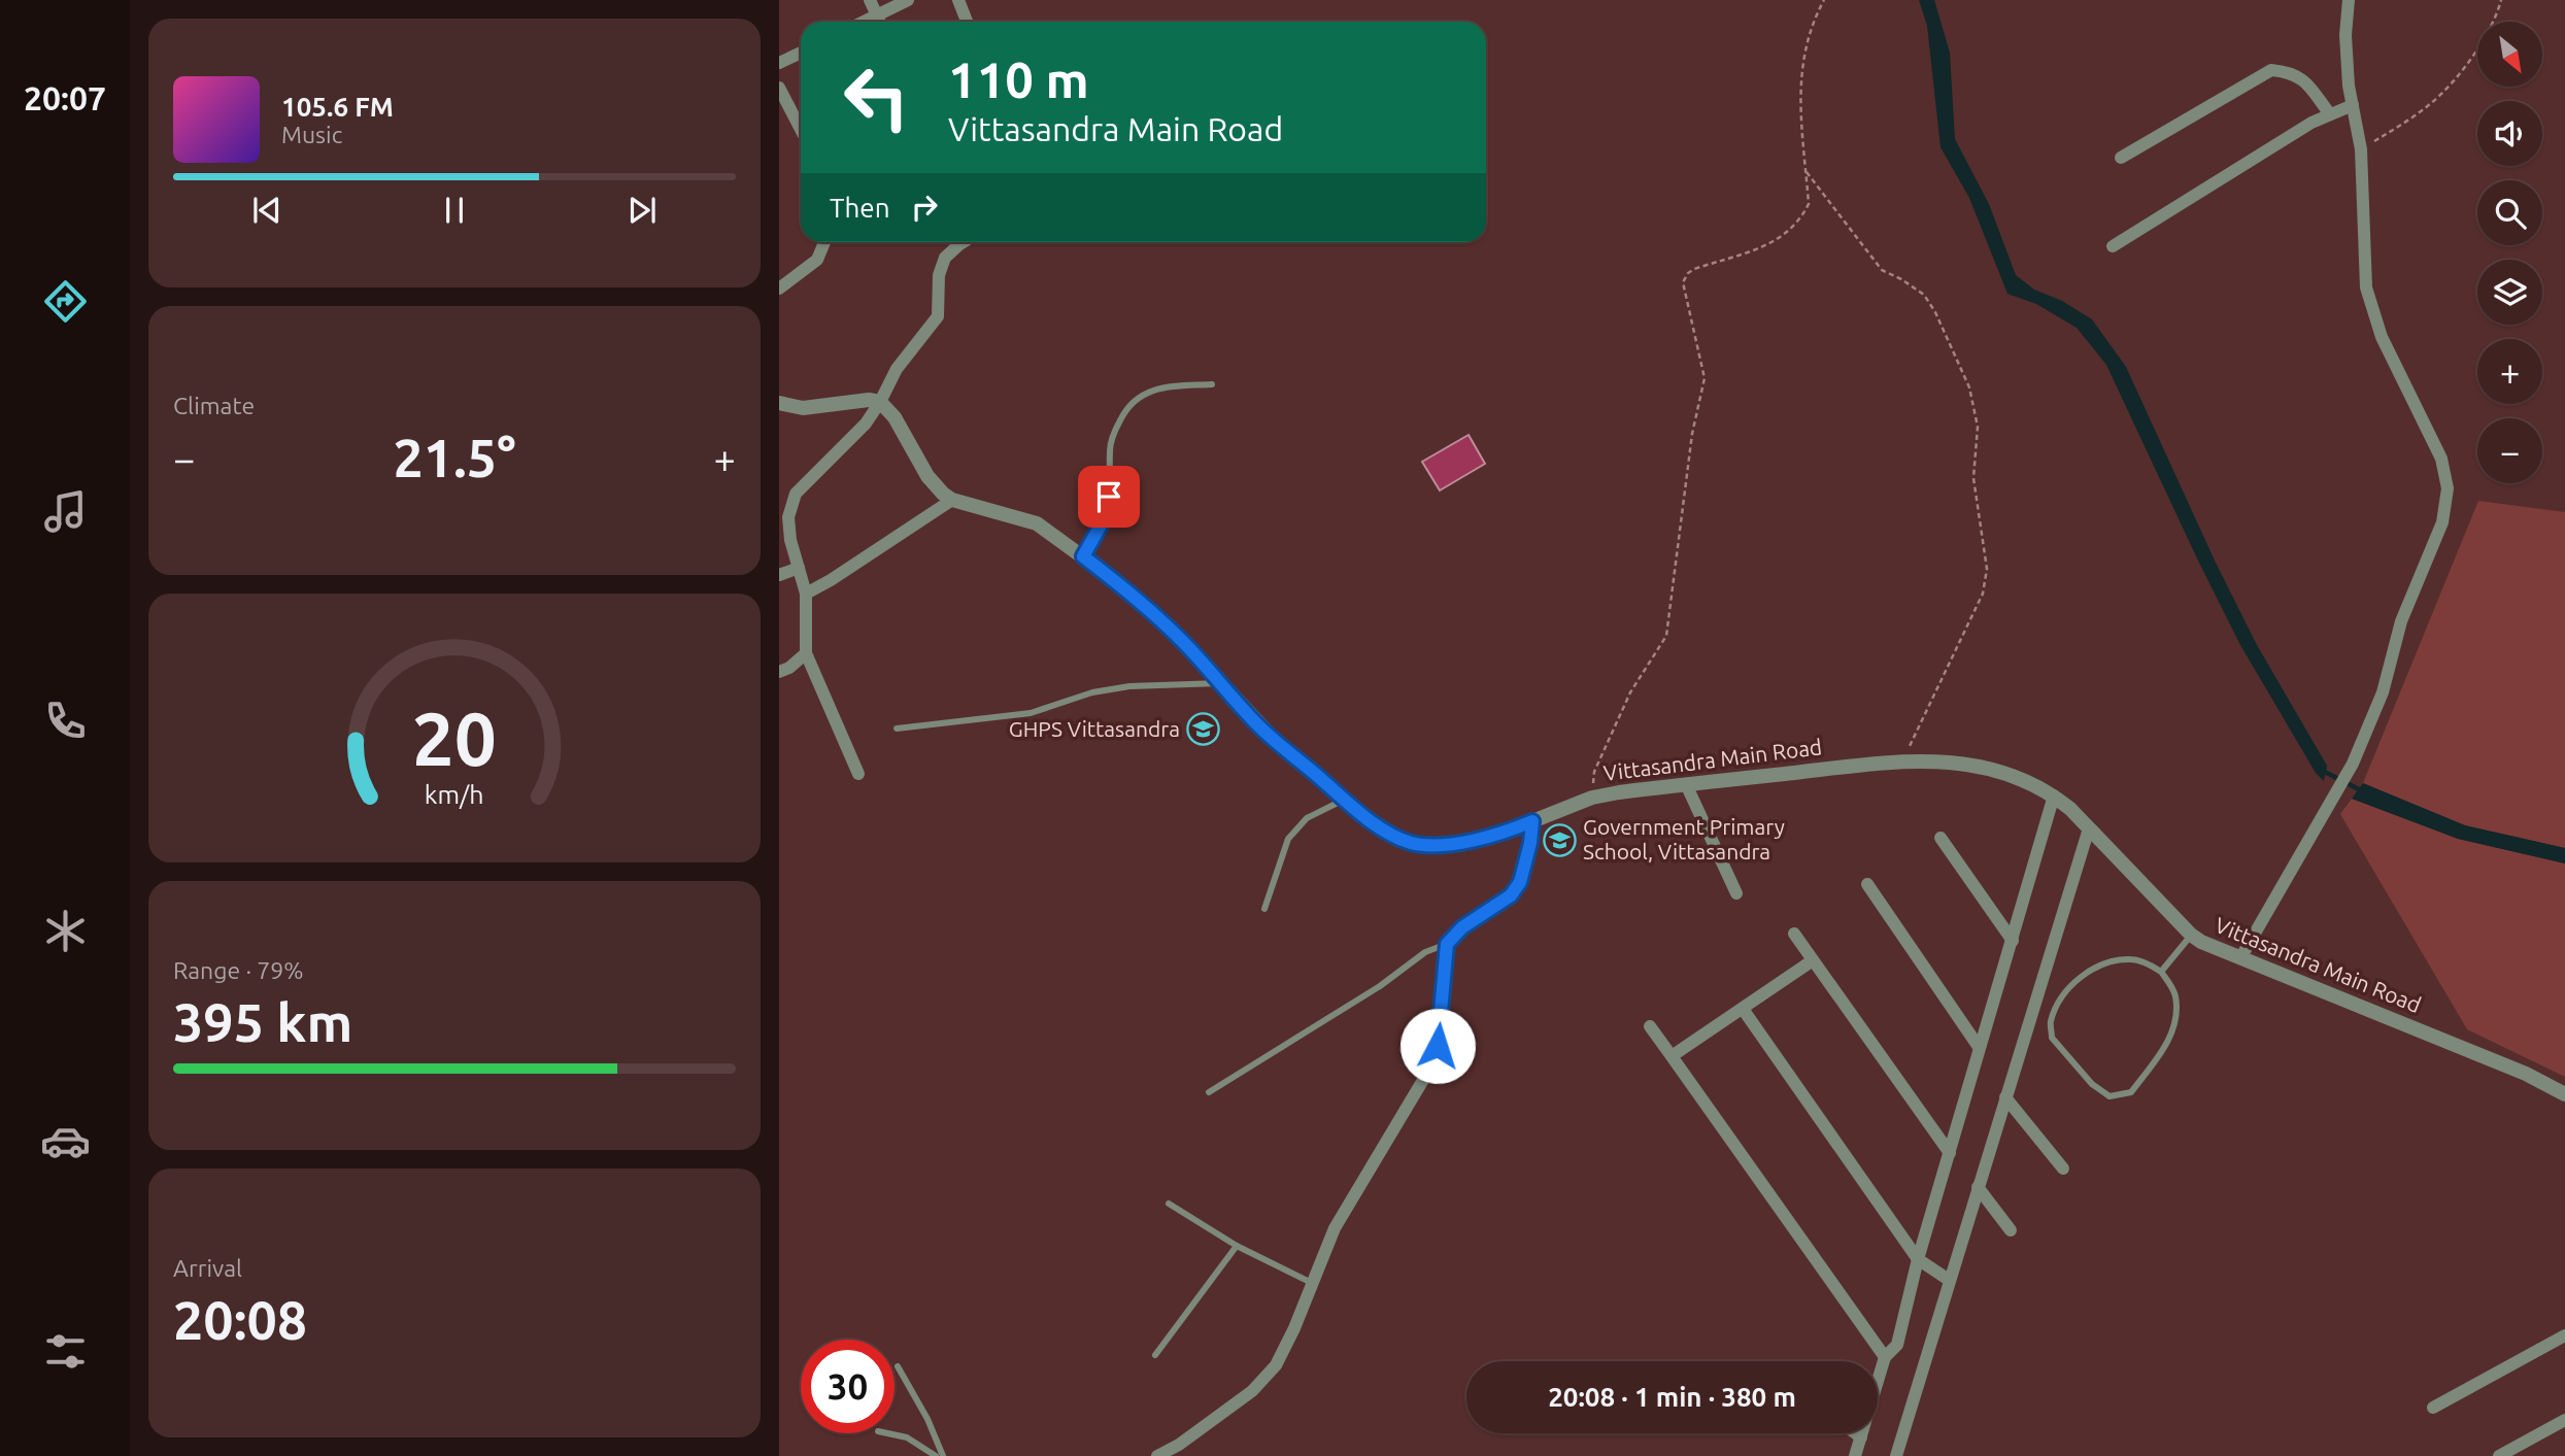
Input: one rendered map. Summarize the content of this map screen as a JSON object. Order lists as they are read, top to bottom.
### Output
{
  "streets": {
    "street": ["Vittasandra Main Road"]
  },
  "places": {
    "school or university": ["GHPS Vittasandra", "Government Primary School, Vittasandra"]
  },
  "north": "bottom right",
  "page": {
    "tabs": "20:07",
    "map_buttons": ["+", "−"],
    "turn": ["110 m", "Vittasandra Main Road"],
    "song": ["105.6 FM", "Music"],
    "then": "Then",
    "tile": [
      "Climate",
      ["Range · 79%", "395 km"],
      ["Arrival", "20:08"]
    ],
    "heat": ["−", "21.5°", "+"],
    "limit": "30",
    "trip": "20:08 · 1 min · 380 m",
    "gauge": ["20", "km/h"]
  }
}
